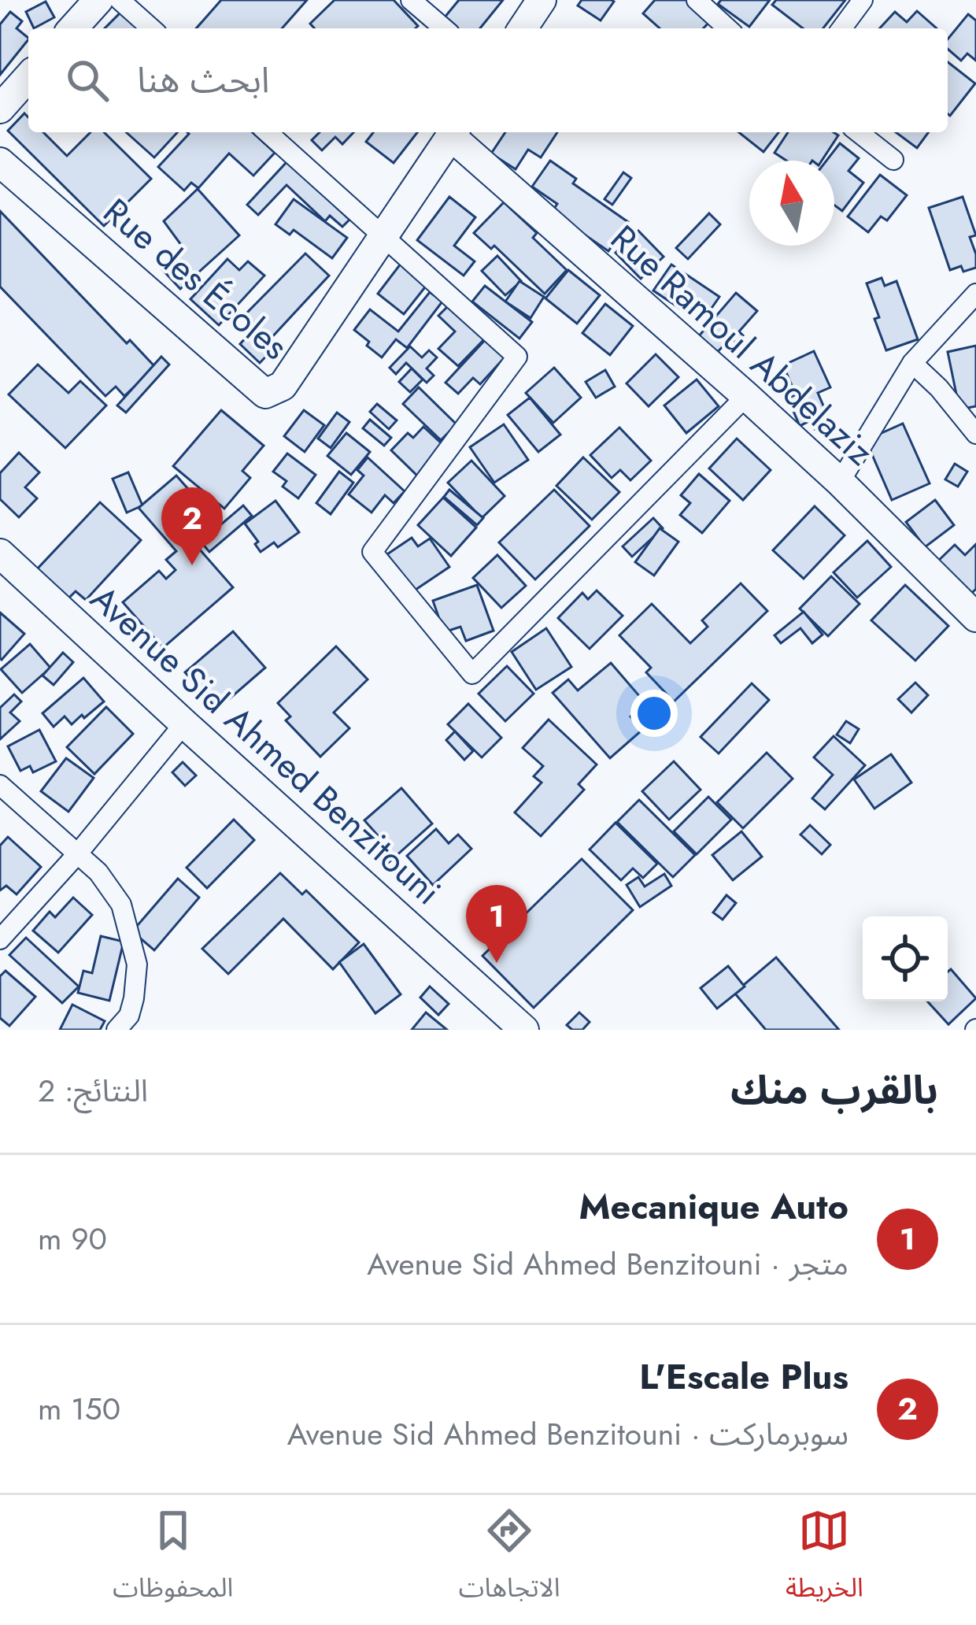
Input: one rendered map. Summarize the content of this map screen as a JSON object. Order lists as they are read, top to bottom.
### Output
{
  "streets": {
    "street": ["Rue des Écoles", "Rue Ramoul Abdelaziz", "Avenue Sid Ahmed Benzitouni"]
  },
  "north": "top",
  "page": {
    "search": "ابحث هنا",
    "pins": ["2", "1"],
    "heading": ["بالقرب منك", "النتائج: 2"],
    "list": [
      {
        "mark": "1",
        "name": "Mecanique Auto",
        "note": "متجر · Avenue Sid Ahmed Benzitouni",
        "value": "90 m"
      },
      {
        "mark": "2",
        "name": "L'Escale Plus",
        "note": "سوبرماركت · Avenue Sid Ahmed Benzitouni",
        "value": "150 m"
      }
    ],
    "nav": ["الخريطة", "الاتجاهات", "المحفوظات"]
  }
}
